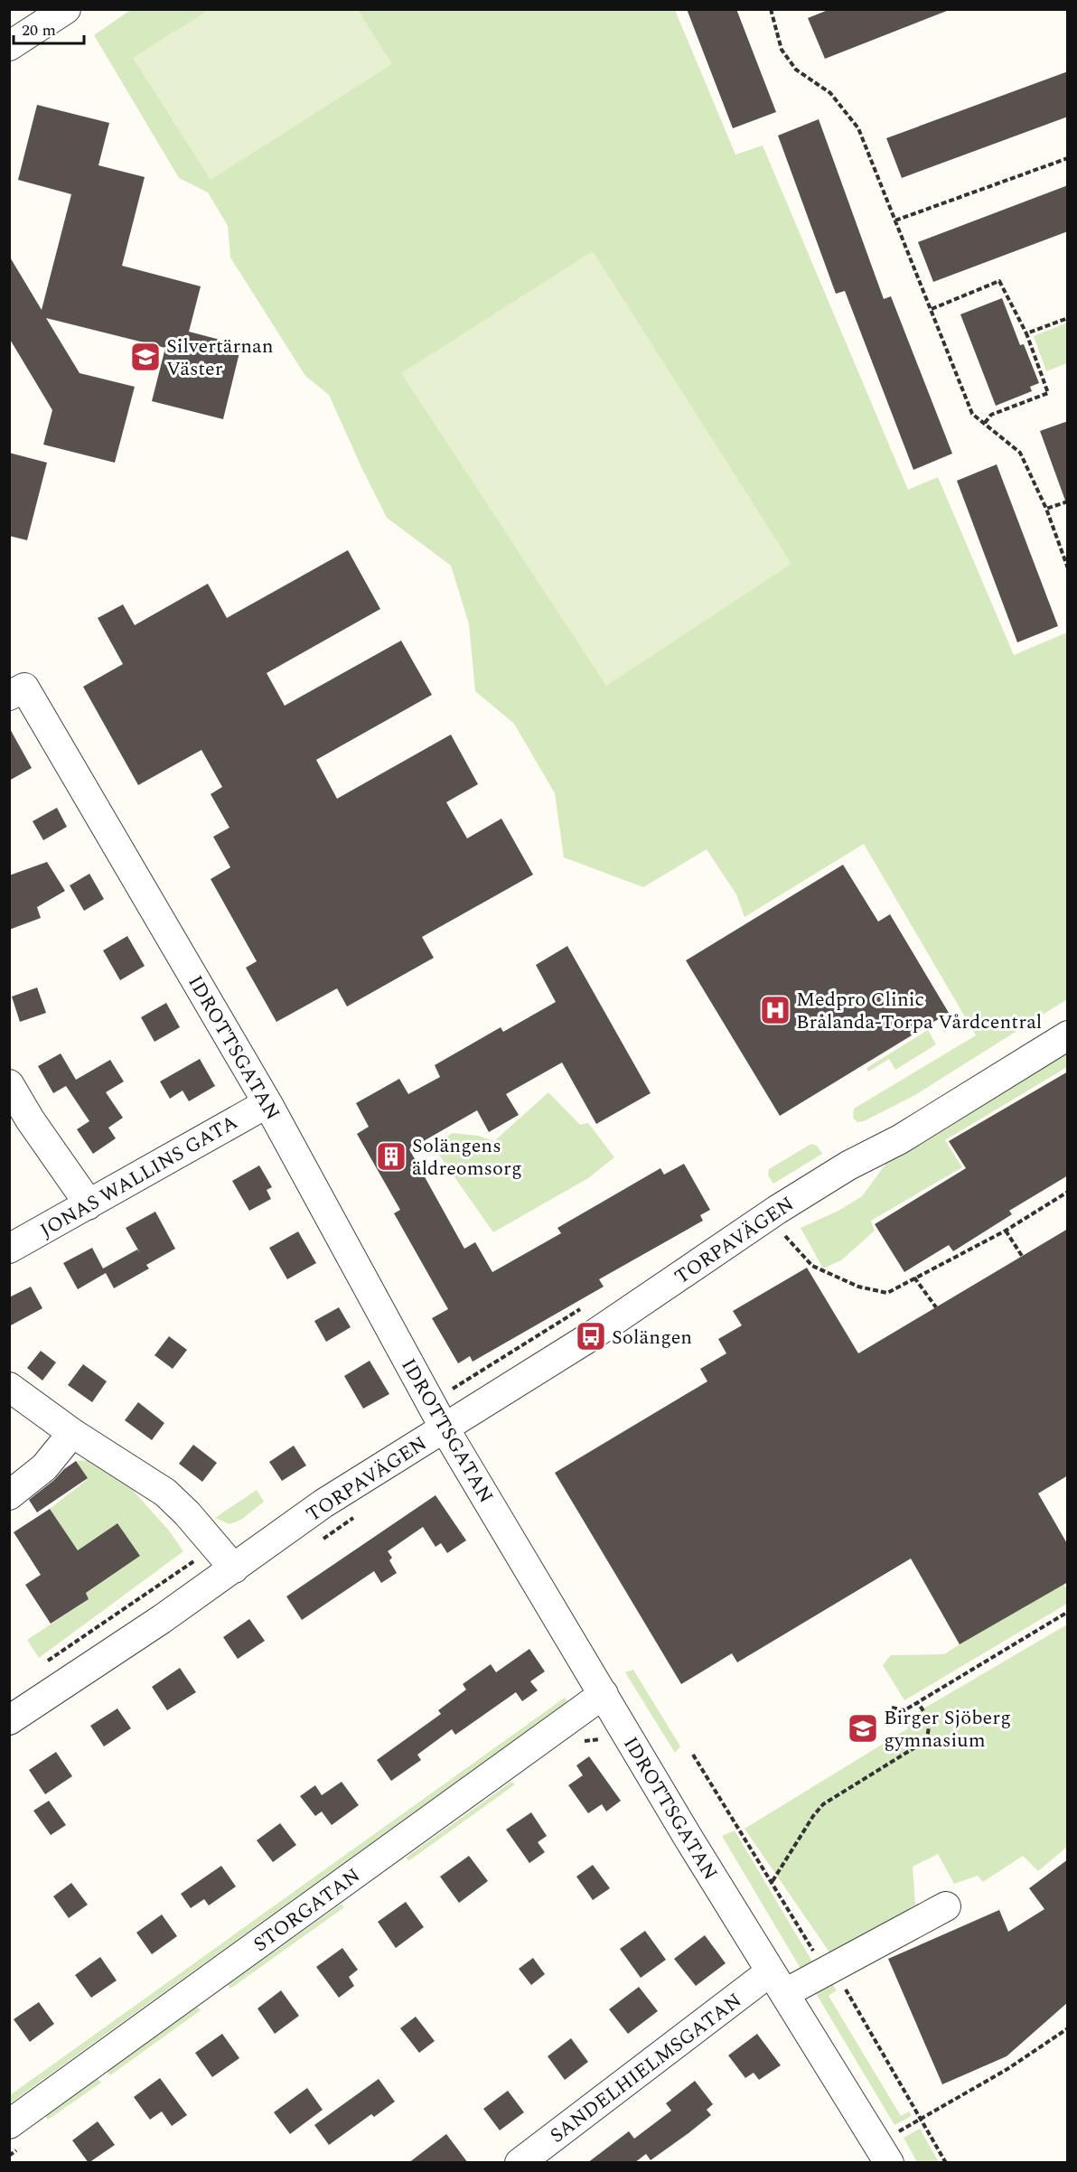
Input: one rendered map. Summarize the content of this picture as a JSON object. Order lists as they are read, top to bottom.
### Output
{
  "streets": {
    "street": [
      "IDROTTSGATAN",
      "JONAS WALLINS GATA",
      "TORPAVÄGEN",
      "STORGATAN",
      "SANDELHIELMSGATAN"
    ]
  },
  "crossings": [
    ["IDROTTSGATAN", "JONAS WALLINS GATA"],
    ["IDROTTSGATAN", "TORPAVÄGEN"],
    ["IDROTTSGATAN", "STORGATAN"],
    ["IDROTTSGATAN", "SANDELHIELMSGATAN"]
  ],
  "places": {
    "school or university": ["Silvertärnan Väster", "Birger Sjöberg gymnasium"],
    "hospital": ["Medpro Clinic Brålanda-Torpa Vårdcentral"],
    "building": ["Solängens äldreomsorg"],
    "bus stop": ["Solängen"]
  },
  "scale_bar": "20 m"
}
